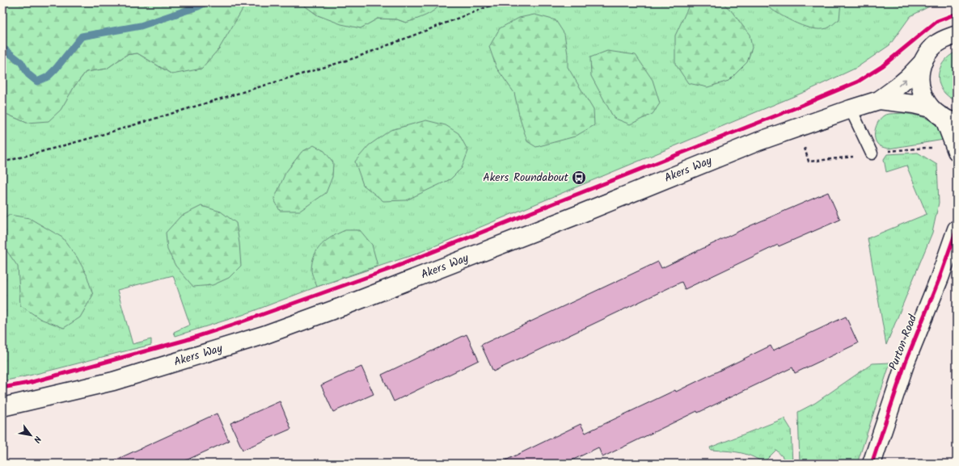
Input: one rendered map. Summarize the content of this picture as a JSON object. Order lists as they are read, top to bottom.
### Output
{
  "streets": {
    "main road": ["Akers Way", "Purton Road"]
  },
  "places": {
    "bus stop": ["Akers Roundabout"]
  },
  "north": "bottom right"
}
